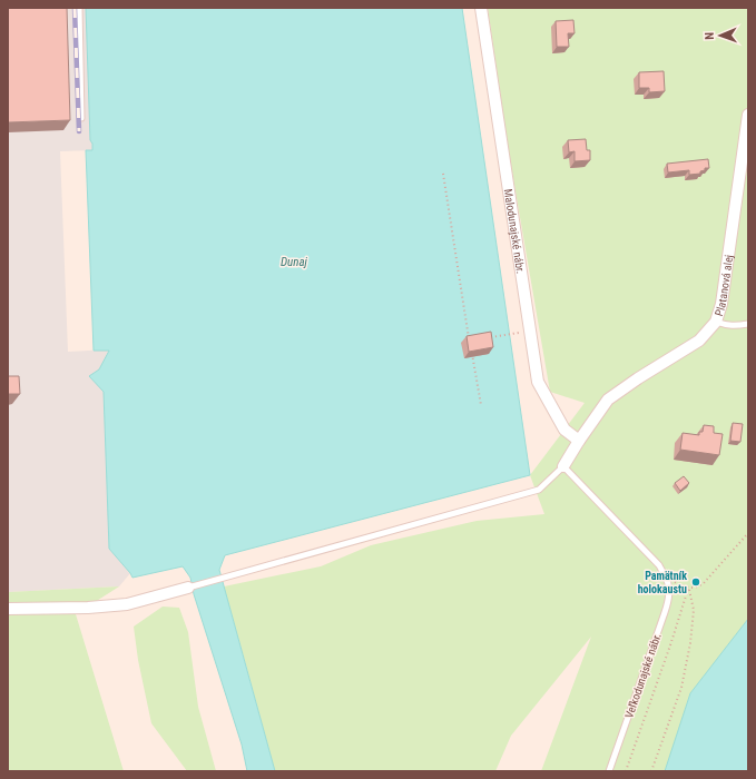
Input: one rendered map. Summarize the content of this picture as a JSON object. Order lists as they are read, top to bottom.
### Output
{
  "streets": {
    "street": ["Malodunajské nábr.", "Platanová alej"],
    "lane": ["Veľkodunajské nábr."]
  },
  "crossings": [
    ["Malodunajské nábr.", "Platanová alej"],
    ["Platanová alej", "Veľkodunajské nábr."]
  ],
  "water": ["Dunaj"],
  "places": ["Pamätník holokaustu"],
  "north": "left"
}
